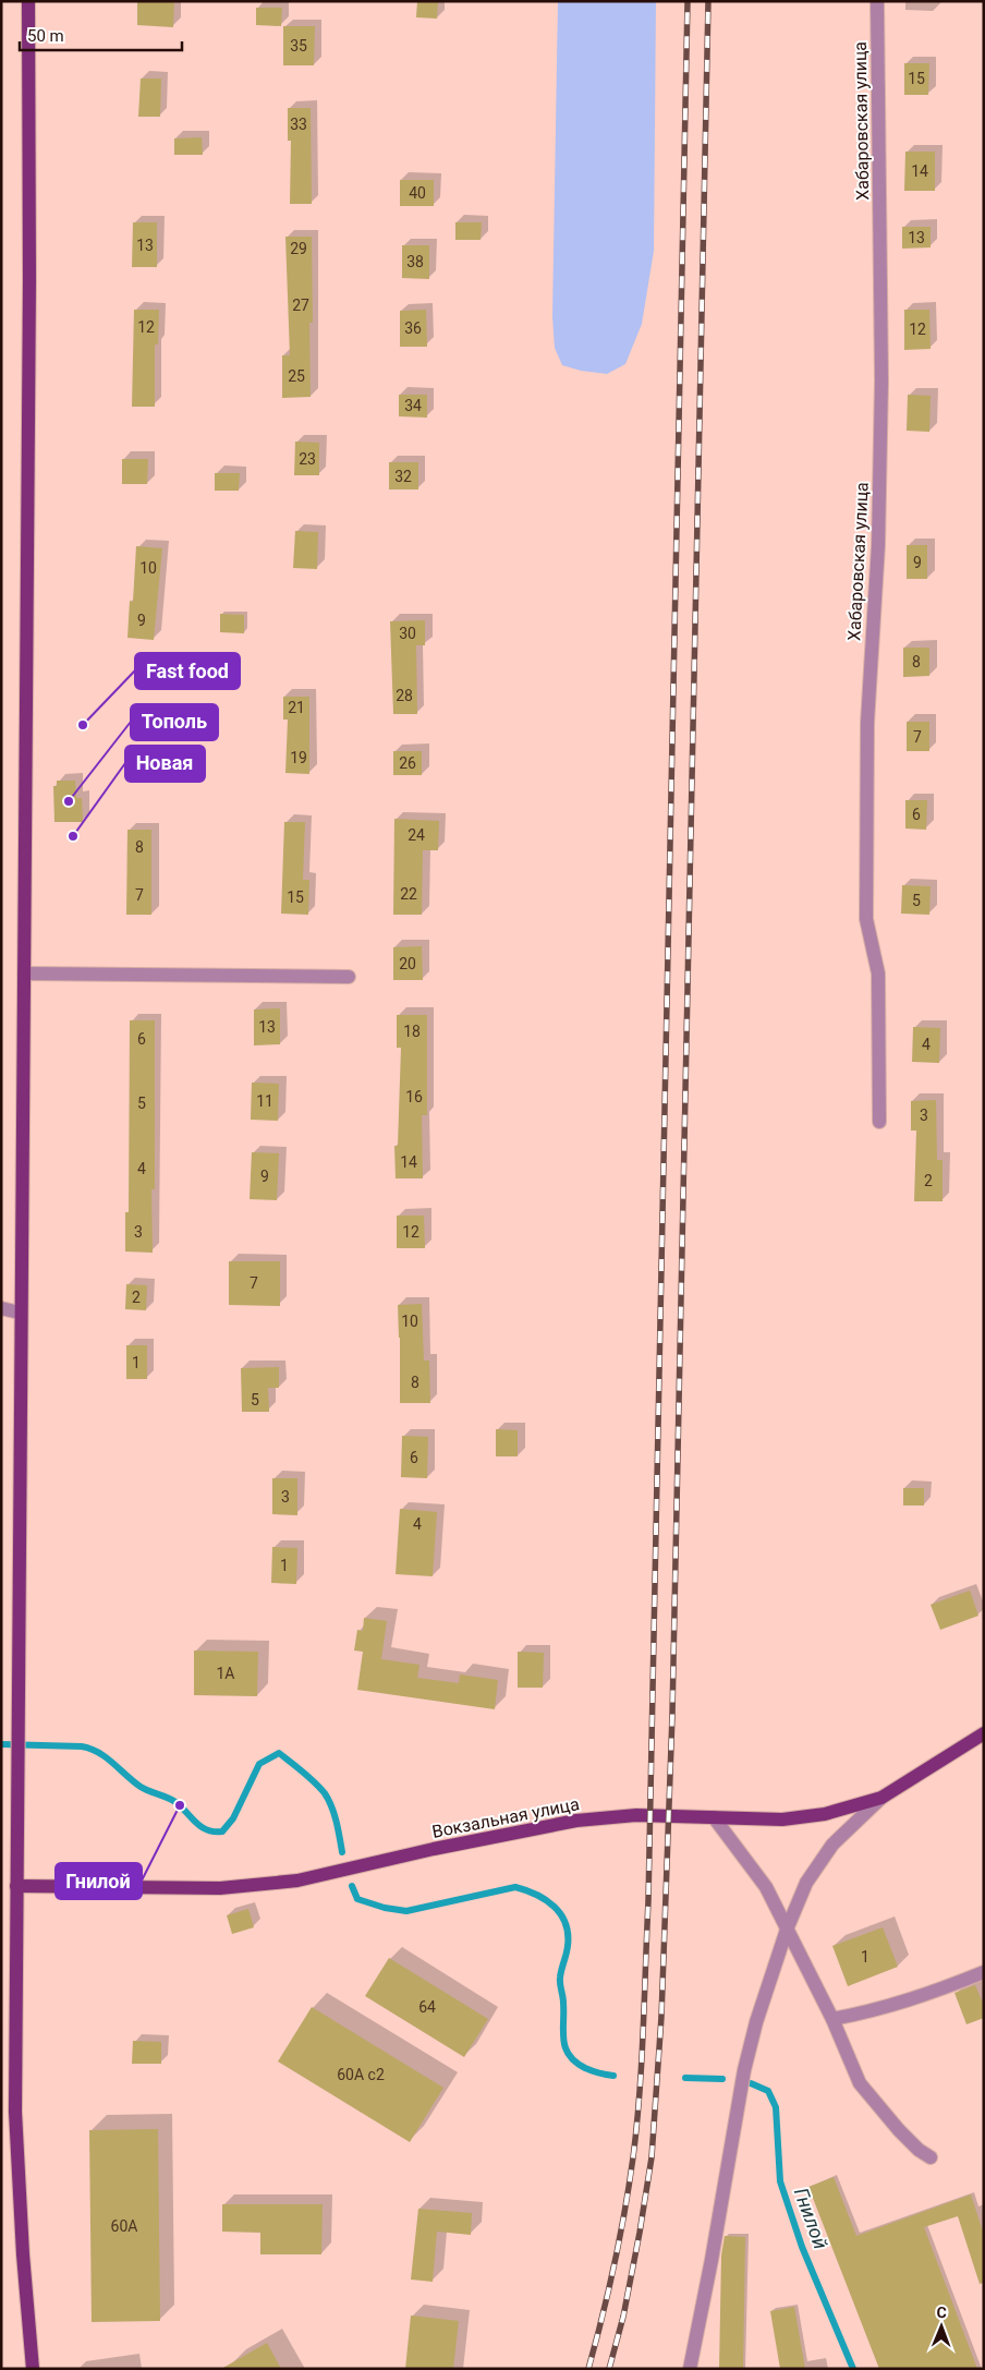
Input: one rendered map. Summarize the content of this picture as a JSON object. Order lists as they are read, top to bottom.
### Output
{
  "streets": {
    "main road": ["Вокзальная улица"],
    "street": ["Хабаровская улица"]
  },
  "water": ["Гнилой"],
  "places": [
    "Fast food",
    "Тополь",
    "Новая",
    "Гнилой"
  ],
  "house_numbers": [
    "35",
    "15",
    "33",
    "14",
    "40",
    "13",
    "13",
    "29",
    "38",
    "27",
    "12",
    "36",
    "12",
    "25",
    "34",
    "23",
    "32",
    "9",
    "10",
    "9",
    "30",
    "8",
    "28",
    "21",
    "7",
    "19",
    "26",
    "6",
    "24",
    "8",
    "22",
    "7",
    "15",
    "5",
    "20",
    "13",
    "18",
    "6",
    "4",
    "16",
    "11",
    "5",
    "3",
    "14",
    "4",
    "9",
    "2",
    "3",
    "12",
    "7",
    "2",
    "10",
    "1",
    "8",
    "5",
    "6",
    "3",
    "4",
    "1",
    "1А",
    "1",
    "64",
    "60А с2",
    "60А"
  ],
  "scale_bar": "50 m",
  "north": "top"
}
